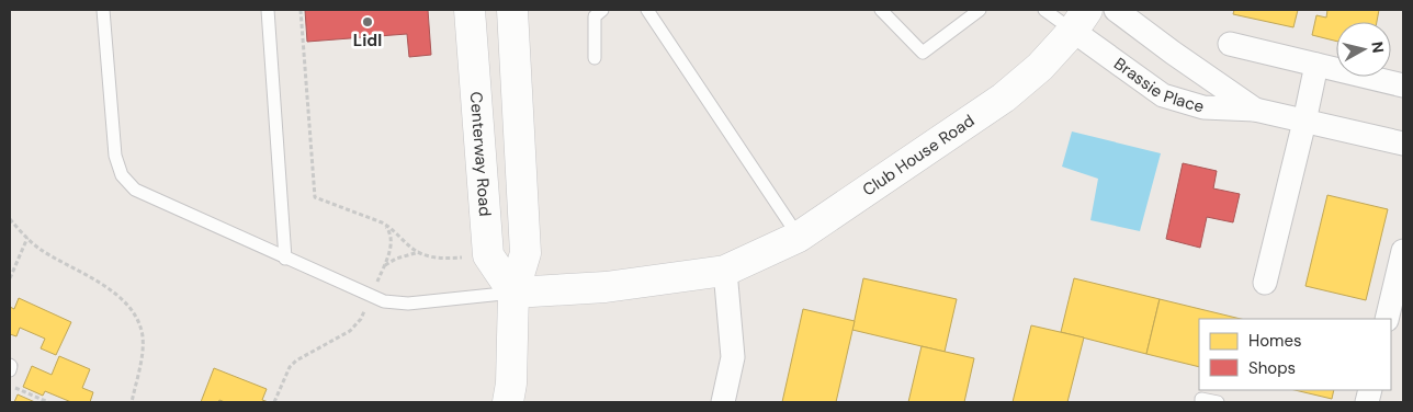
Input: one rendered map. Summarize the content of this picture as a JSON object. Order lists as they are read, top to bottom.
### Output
{
  "streets": {
    "street": ["Brassie Place", "Centerway Road", "Club House Road"]
  },
  "crossings": [
    ["Brassie Place", "Club House Road"],
    ["Centerway Road", "Club House Road"]
  ],
  "places": ["Lidl"],
  "legend": ["Homes", "Shops"],
  "north": "right"
}
